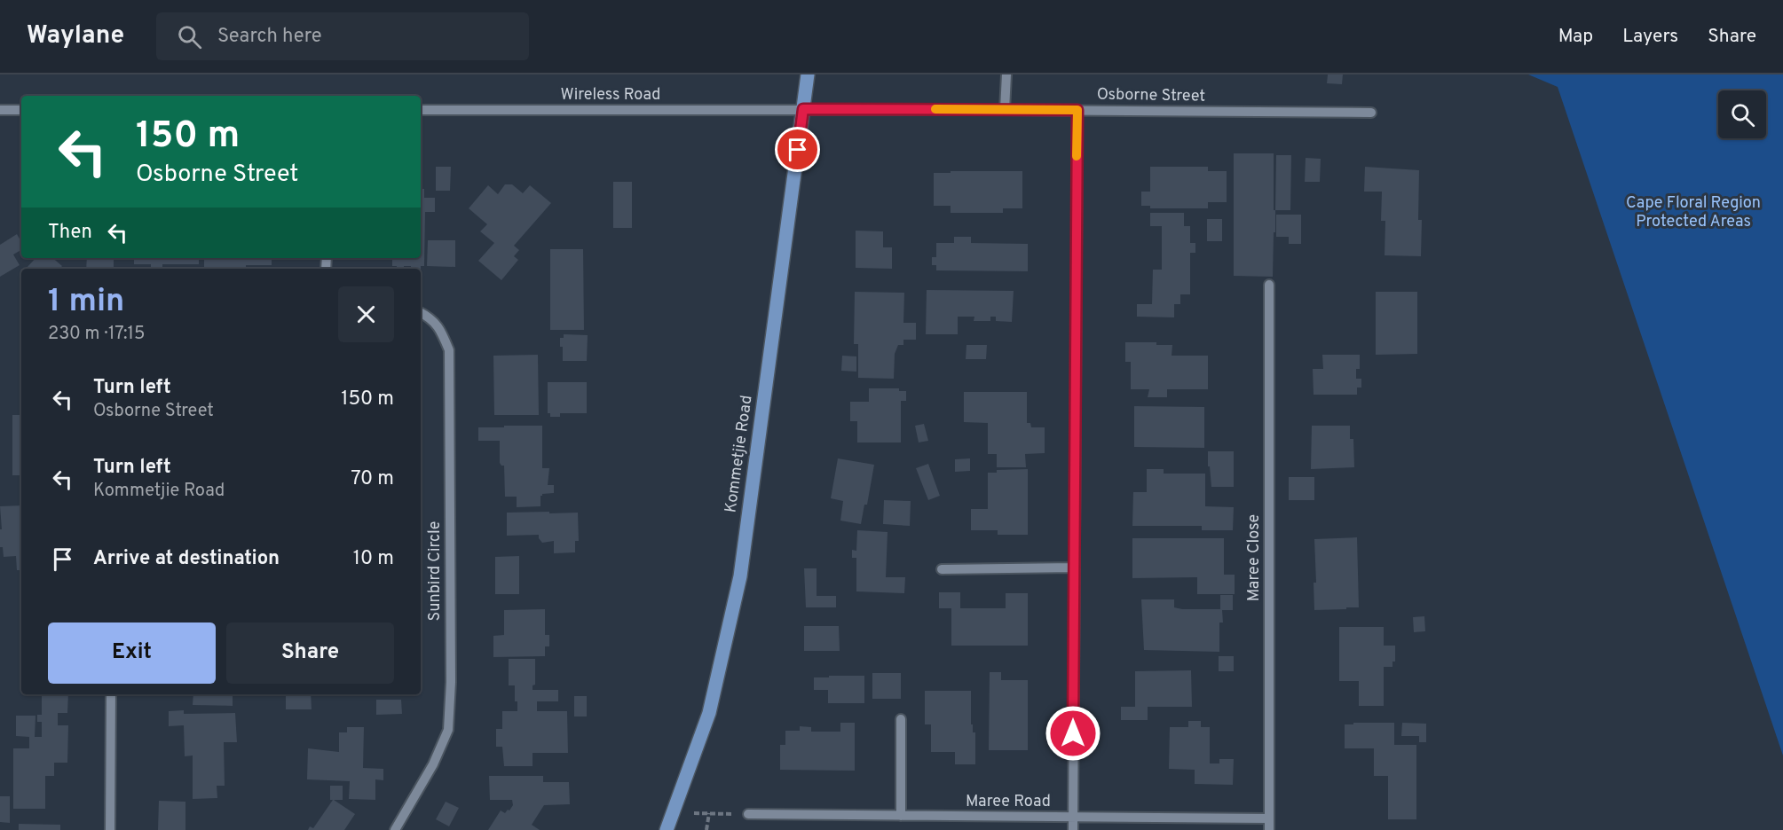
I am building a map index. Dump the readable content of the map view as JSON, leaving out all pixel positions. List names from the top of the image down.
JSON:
{
  "streets": {
    "main road": ["Kommetjie Road"],
    "street": [
      "Wireless Road",
      "Osborne Street",
      "Maree Close",
      "Sunbird Circle",
      "Maree Road"
    ]
  },
  "crossings": [
    ["Wireless Road", "Osborne Street"],
    ["Wireless Road", "Kommetjie Road"],
    ["Osborne Street", "Kommetjie Road"],
    ["Maree Close", "Maree Road"]
  ],
  "parks": ["Cape Floral Region Protected Areas"],
  "page": {
    "header": "Waylane",
    "search": "Search here",
    "nav": ["Map", "Layers", "Share"],
    "turn": ["150 m", "Osborne Street"],
    "then": "Then",
    "heading": ["1 min", "230 m · 17:15"],
    "list": [
      {
        "name": "Turn left",
        "note": "Osborne Street",
        "value": "150 m"
      },
      {
        "name": "Turn left",
        "note": "Kommetjie Road",
        "value": "70 m"
      },
      {
        "name": "Arrive at destination",
        "value": "10 m"
      }
    ],
    "buttons": ["Exit", "Share"]
  }
}
